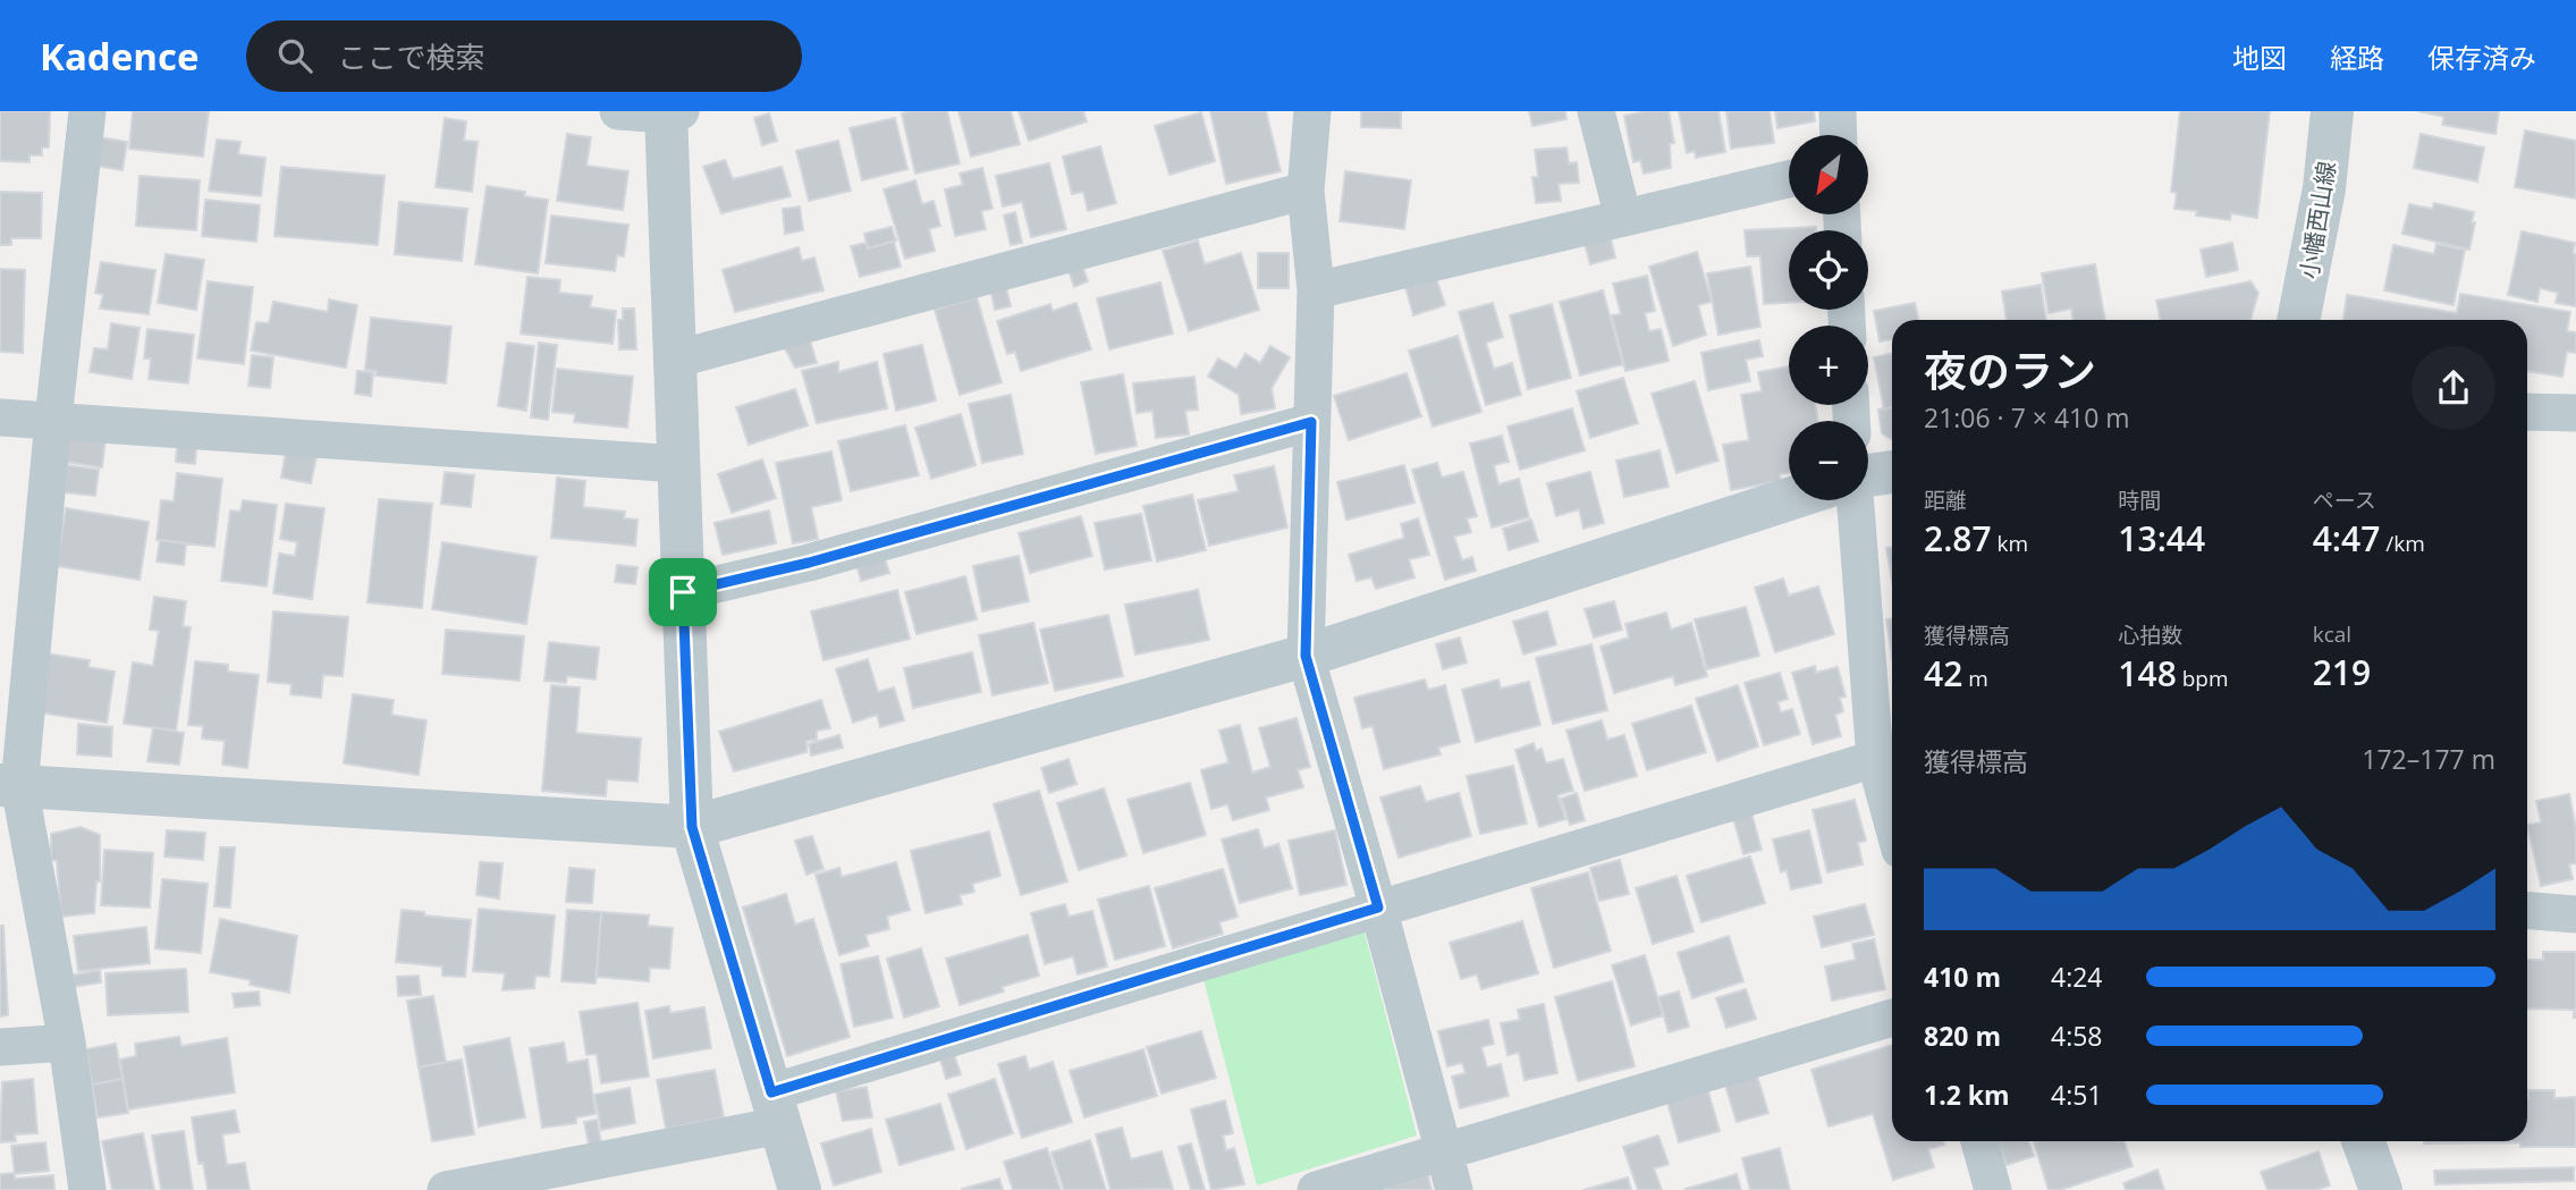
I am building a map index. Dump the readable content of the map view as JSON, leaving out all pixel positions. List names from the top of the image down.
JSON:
{
  "streets": {
    "street": ["小幡西山線"]
  },
  "north": "bottom left",
  "page": {
    "header": "Kadence",
    "search": "ここで検索",
    "nav": ["地図", "経路", "保存済み"],
    "map_buttons": ["+", "−"],
    "heading": ["夜のラン", "21:06 · 7 × 410 m"],
    "stats": [
      ["距離", "2.87 km"],
      ["時間", "13:44"],
      ["ペース", "4:47 /km"],
      ["獲得標高", "42 m"],
      ["心拍数", "148 bpm"],
      ["kcal", "219"]
    ],
    "chart": ["獲得標高", "172–177 m"],
    "list": [
      {
        "name": "410 m",
        "note": "4:24"
      },
      {
        "name": "820 m",
        "note": "4:58"
      },
      {
        "name": "1.2 km",
        "note": "4:51"
      }
    ]
  }
}
